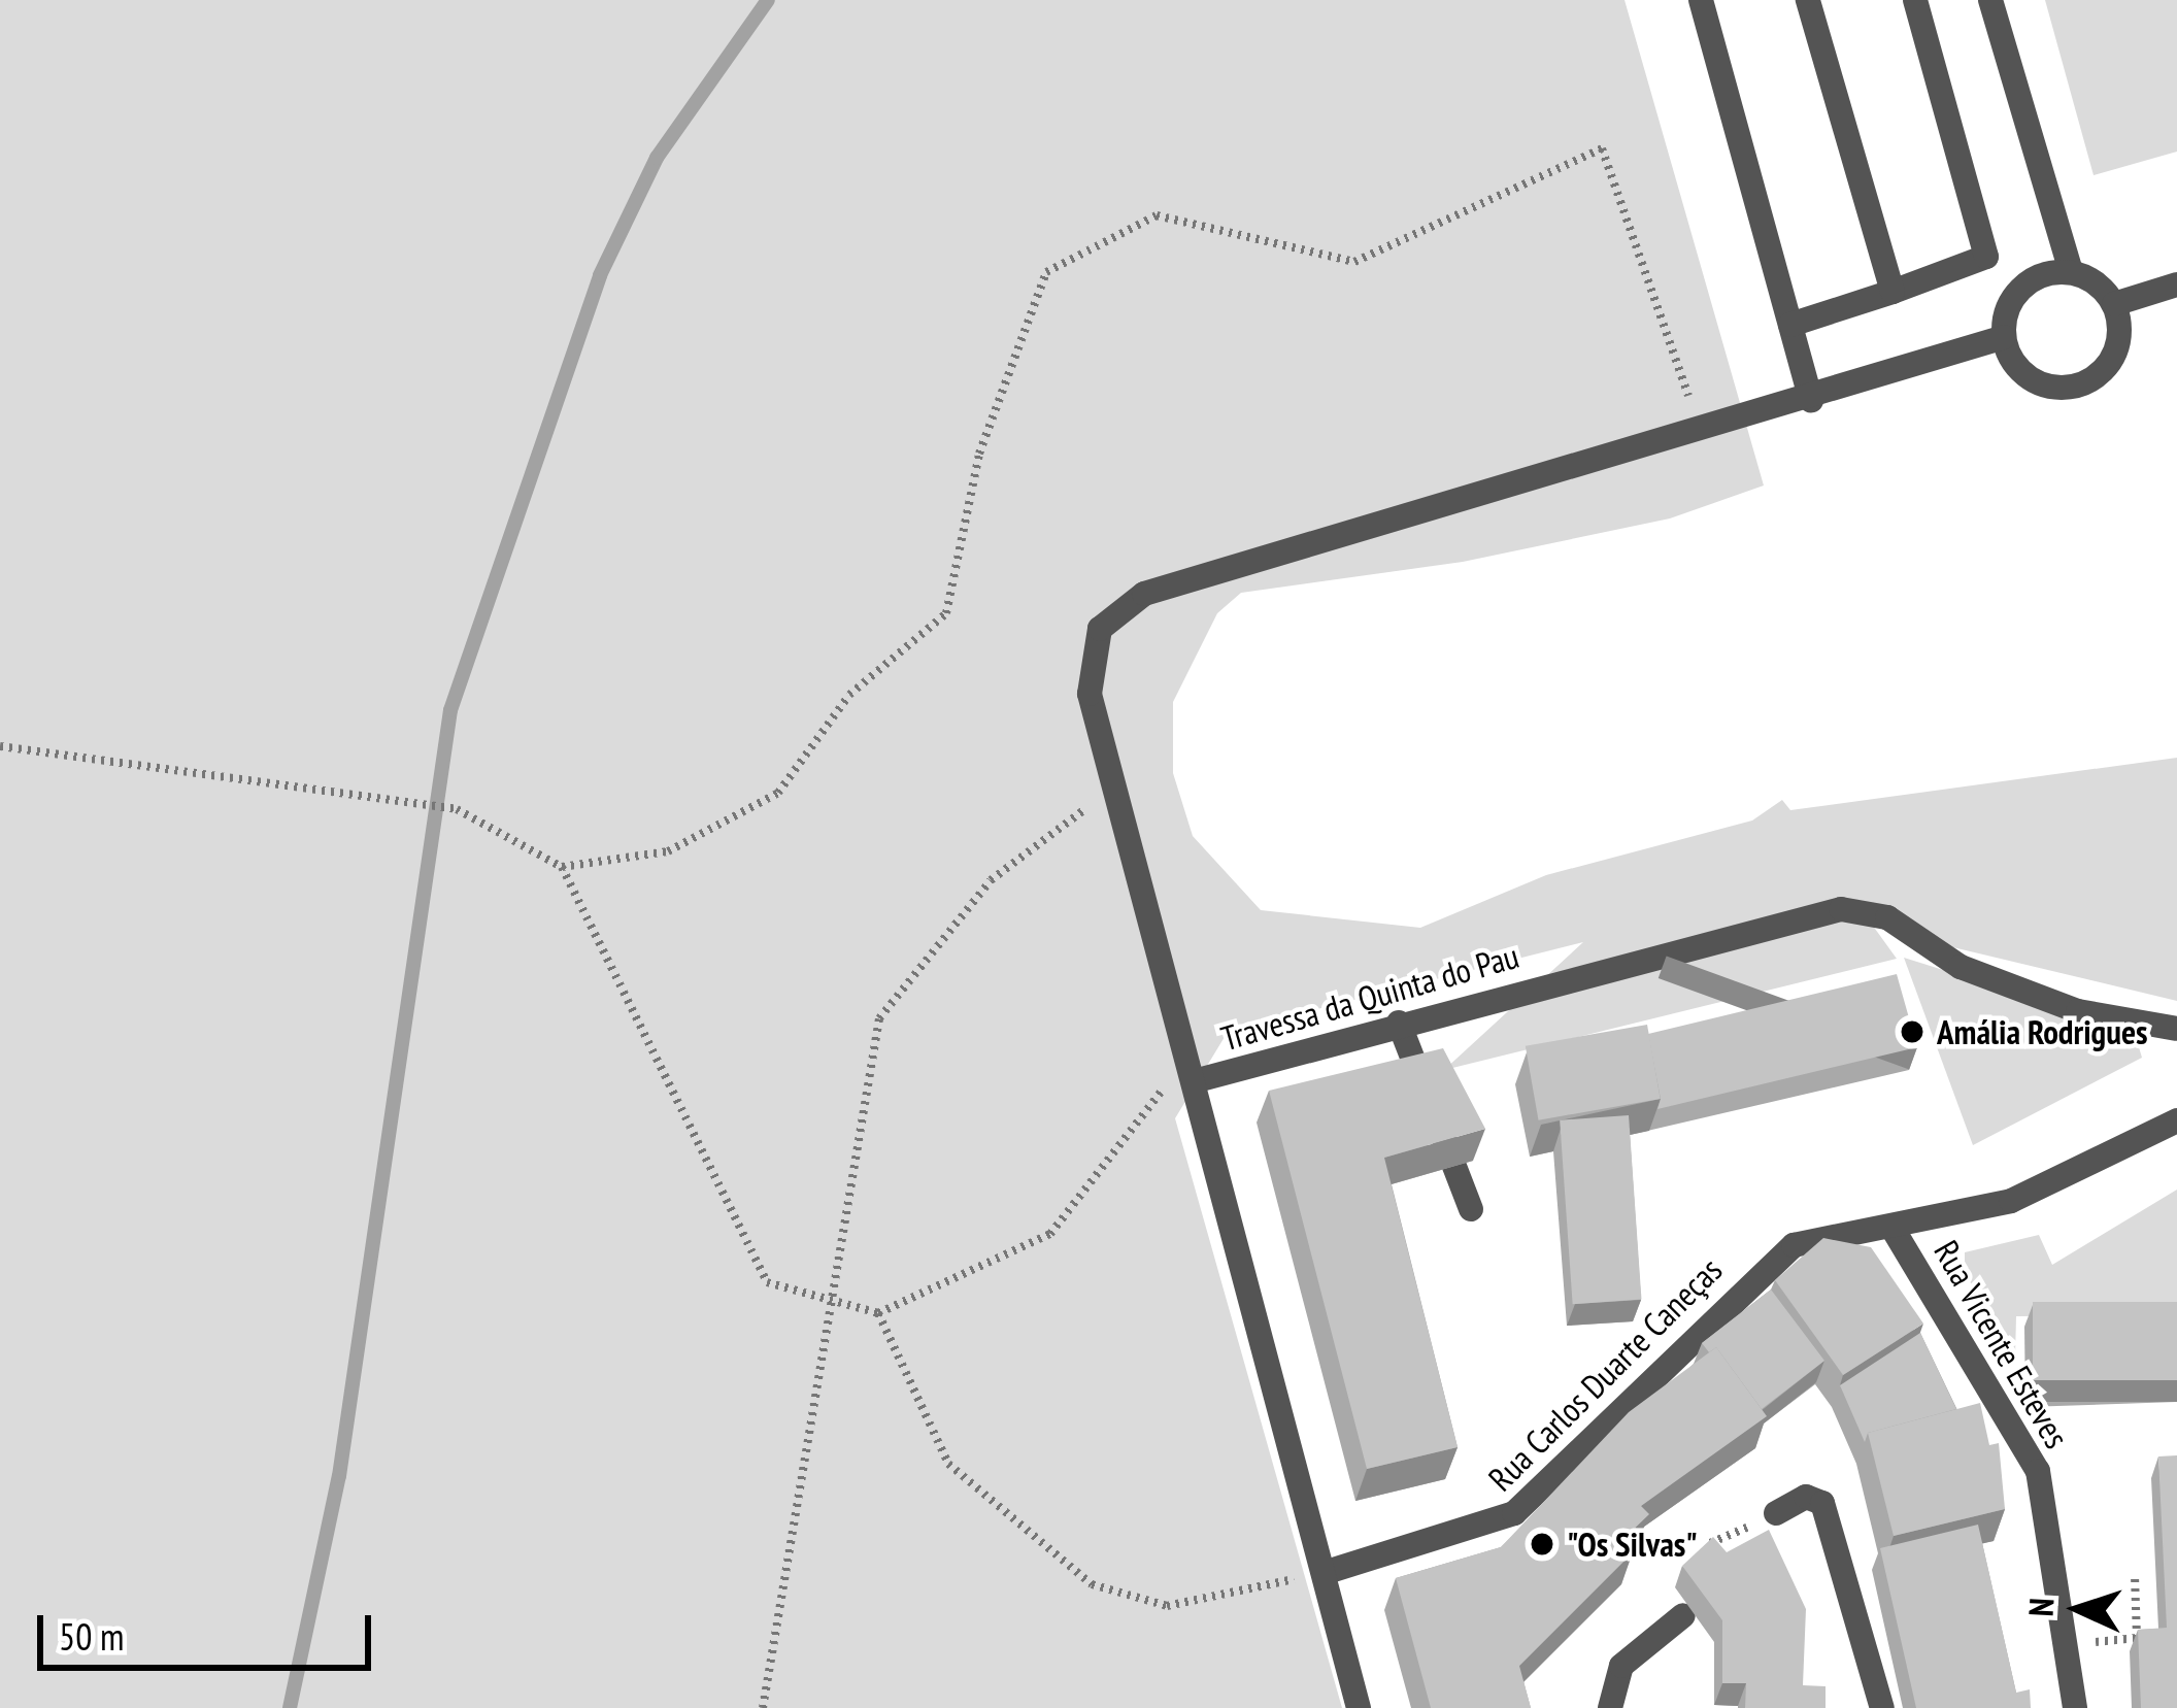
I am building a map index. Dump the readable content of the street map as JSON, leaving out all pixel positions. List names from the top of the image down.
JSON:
{
  "streets": {
    "street": ["Travessa da Quinta do Pau", "Rua Vicente Esteves", "Rua Carlos Duarte Caneças"]
  },
  "crossings": [
    ["Travessa da Quinta do Pau", "Rua Carlos Duarte Caneças"],
    ["Rua Vicente Esteves", "Rua Carlos Duarte Caneças"]
  ],
  "places": ["Amália Rodrigues", "\"Os Silvas\""],
  "scale_bar": "50 m",
  "north": "left"
}
